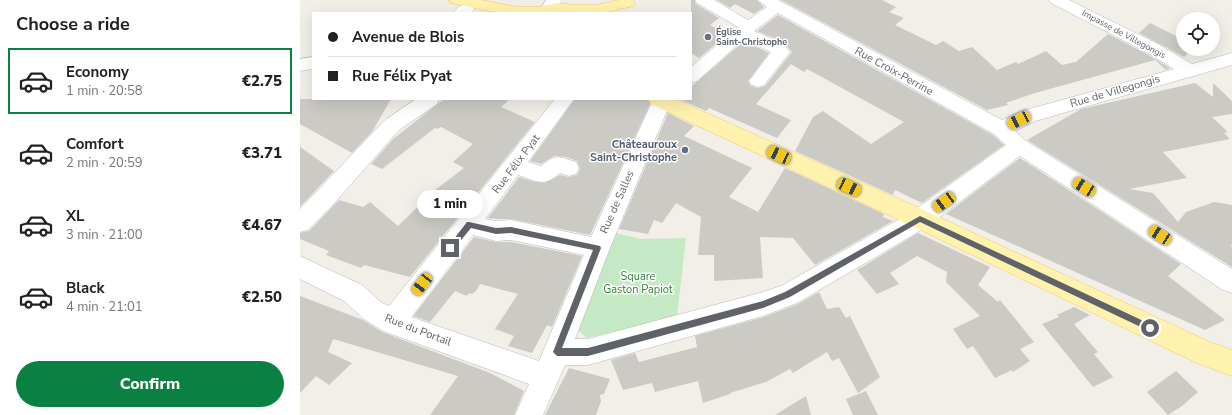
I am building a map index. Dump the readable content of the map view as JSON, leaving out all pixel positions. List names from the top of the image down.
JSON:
{
  "streets": {
    "street": [
      "Impasse de Villegongis",
      "Rue Croix-Perrine",
      "Rue de Villegongis",
      "Rue Félix Pyat",
      "Rue de Salles",
      "Rue du Portail"
    ]
  },
  "crossings": [
    ["Impasse de Villegongis", "Rue de Villegongis"],
    ["Rue Croix-Perrine", "Rue de Villegongis"],
    ["Rue Félix Pyat", "Rue du Portail"],
    ["Rue de Salles", "Rue du Portail"]
  ],
  "parks": ["Square Gaston Papiot"],
  "places": ["Église Saint-Christophe", "Châteauroux Saint-Christophe"],
  "page": {
    "heading": "Choose a ride",
    "banner": ["Avenue de Blois", "Rue Félix Pyat"],
    "list": [
      {
        "name": "Economy",
        "note": "1 min · 20:58",
        "value": "€2.75"
      },
      {
        "name": "Comfort",
        "note": "2 min · 20:59",
        "value": "€3.71"
      },
      {
        "name": "XL",
        "note": "3 min · 21:00",
        "value": "€4.67"
      },
      {
        "name": "Black",
        "note": "4 min · 21:01",
        "value": "€2.50"
      }
    ],
    "bubble": "1 min",
    "buttons": "Confirm"
  }
}
